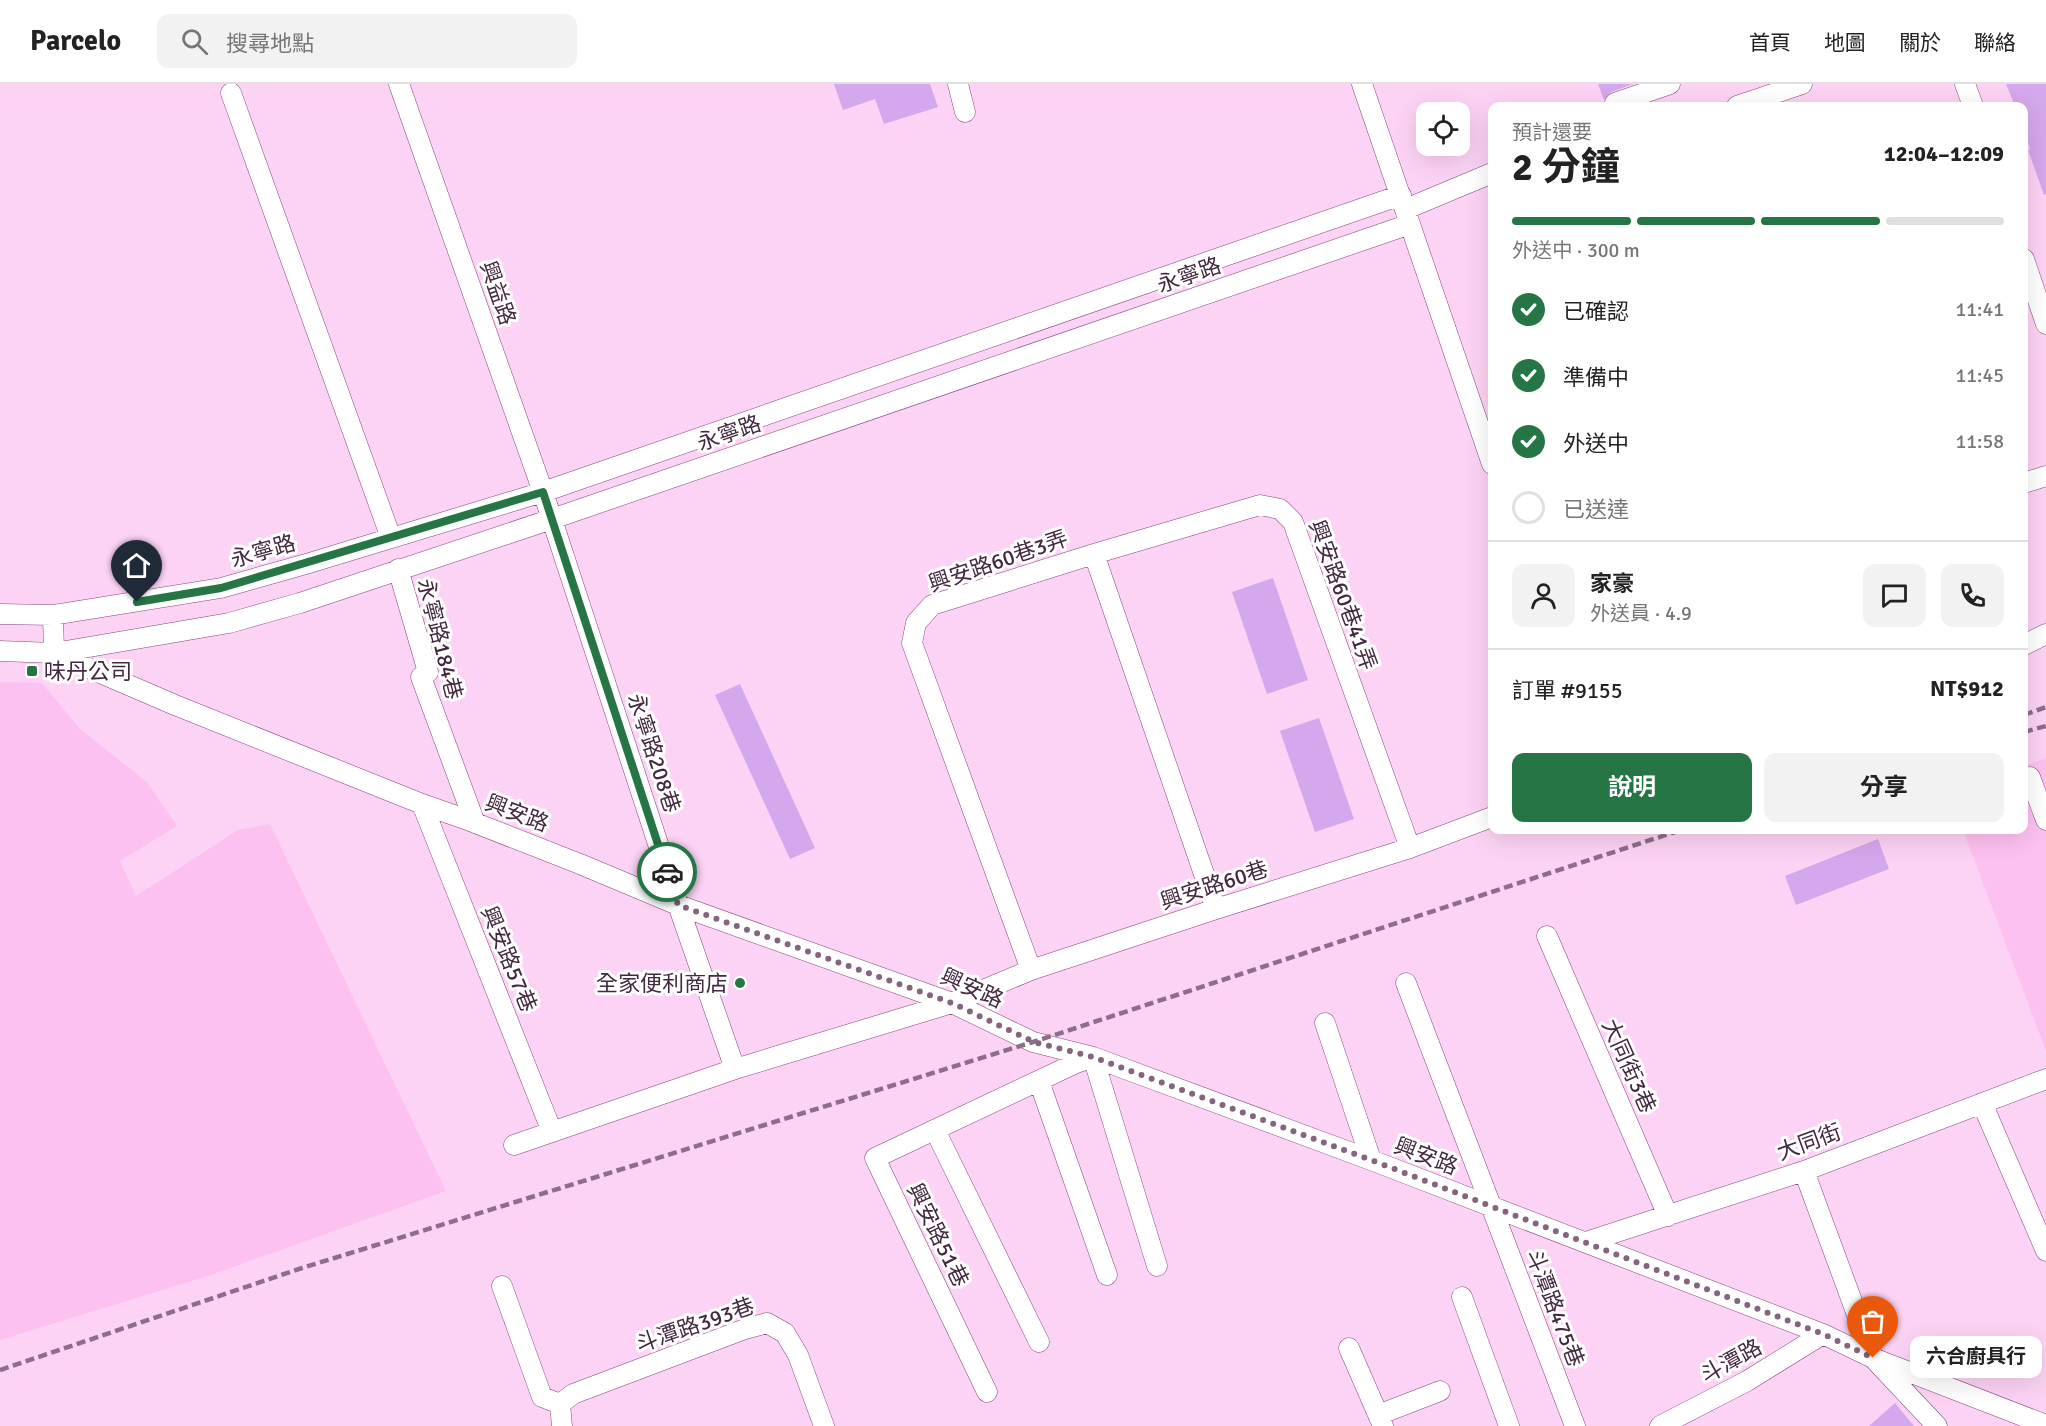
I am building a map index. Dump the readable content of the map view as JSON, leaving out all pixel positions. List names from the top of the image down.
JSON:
{
  "streets": {
    "street": [
      "永寧路",
      "興益路",
      "興安路60巷3弄",
      "興安路60巷41弄",
      "永寧路184巷",
      "永寧路208巷",
      "興安路",
      "興安路60巷",
      "興安路57巷",
      "大同街3巷",
      "大同街",
      "興安路51巷",
      "斗潭路475巷",
      "斗潭路393巷",
      "斗潭路"
    ]
  },
  "crossings": [
    ["永寧路", "興益路"],
    ["永寧路", "永寧路184巷"],
    ["永寧路", "永寧路208巷"],
    ["永寧路", "興安路"],
    ["興益路", "永寧路208巷"],
    ["興安路60巷3弄", "興安路60巷41弄"],
    ["興安路60巷3弄", "興安路60巷"],
    ["興安路60巷41弄", "興安路60巷"],
    ["永寧路184巷", "興安路"],
    ["永寧路208巷", "興安路"],
    ["永寧路208巷", "興安路60巷"],
    ["興安路", "興安路60巷"],
    ["興安路", "興安路57巷"],
    ["興安路", "大同街"],
    ["興安路", "興安路51巷"],
    ["興安路", "斗潭路475巷"],
    ["興安路", "斗潭路"],
    ["興安路60巷", "興安路57巷"],
    ["大同街3巷", "大同街"]
  ],
  "places": {
    "transit": ["味丹公司"],
    "other": ["全家便利商店", "六合廚具行"]
  },
  "page": {
    "header": "Parcelo",
    "search": "搜尋地點",
    "nav": [
      "首頁",
      "地圖",
      "關於",
      "聯絡"
    ],
    "heading": ["2 分鐘", "預計還要", "12:04–12:09"],
    "panel": [
      "家豪",
      "外送員 · 4.9",
      "訂單 #9155",
      "NT$912"
    ],
    "bar": "外送中 · 300 m",
    "list": [
      ["已確認", "11:41"],
      ["準備中", "11:45"],
      ["外送中", "11:58"],
      "已送達"
    ],
    "buttons": ["說明", "分享"],
    "bubble": "六合廚具行"
  }
}
